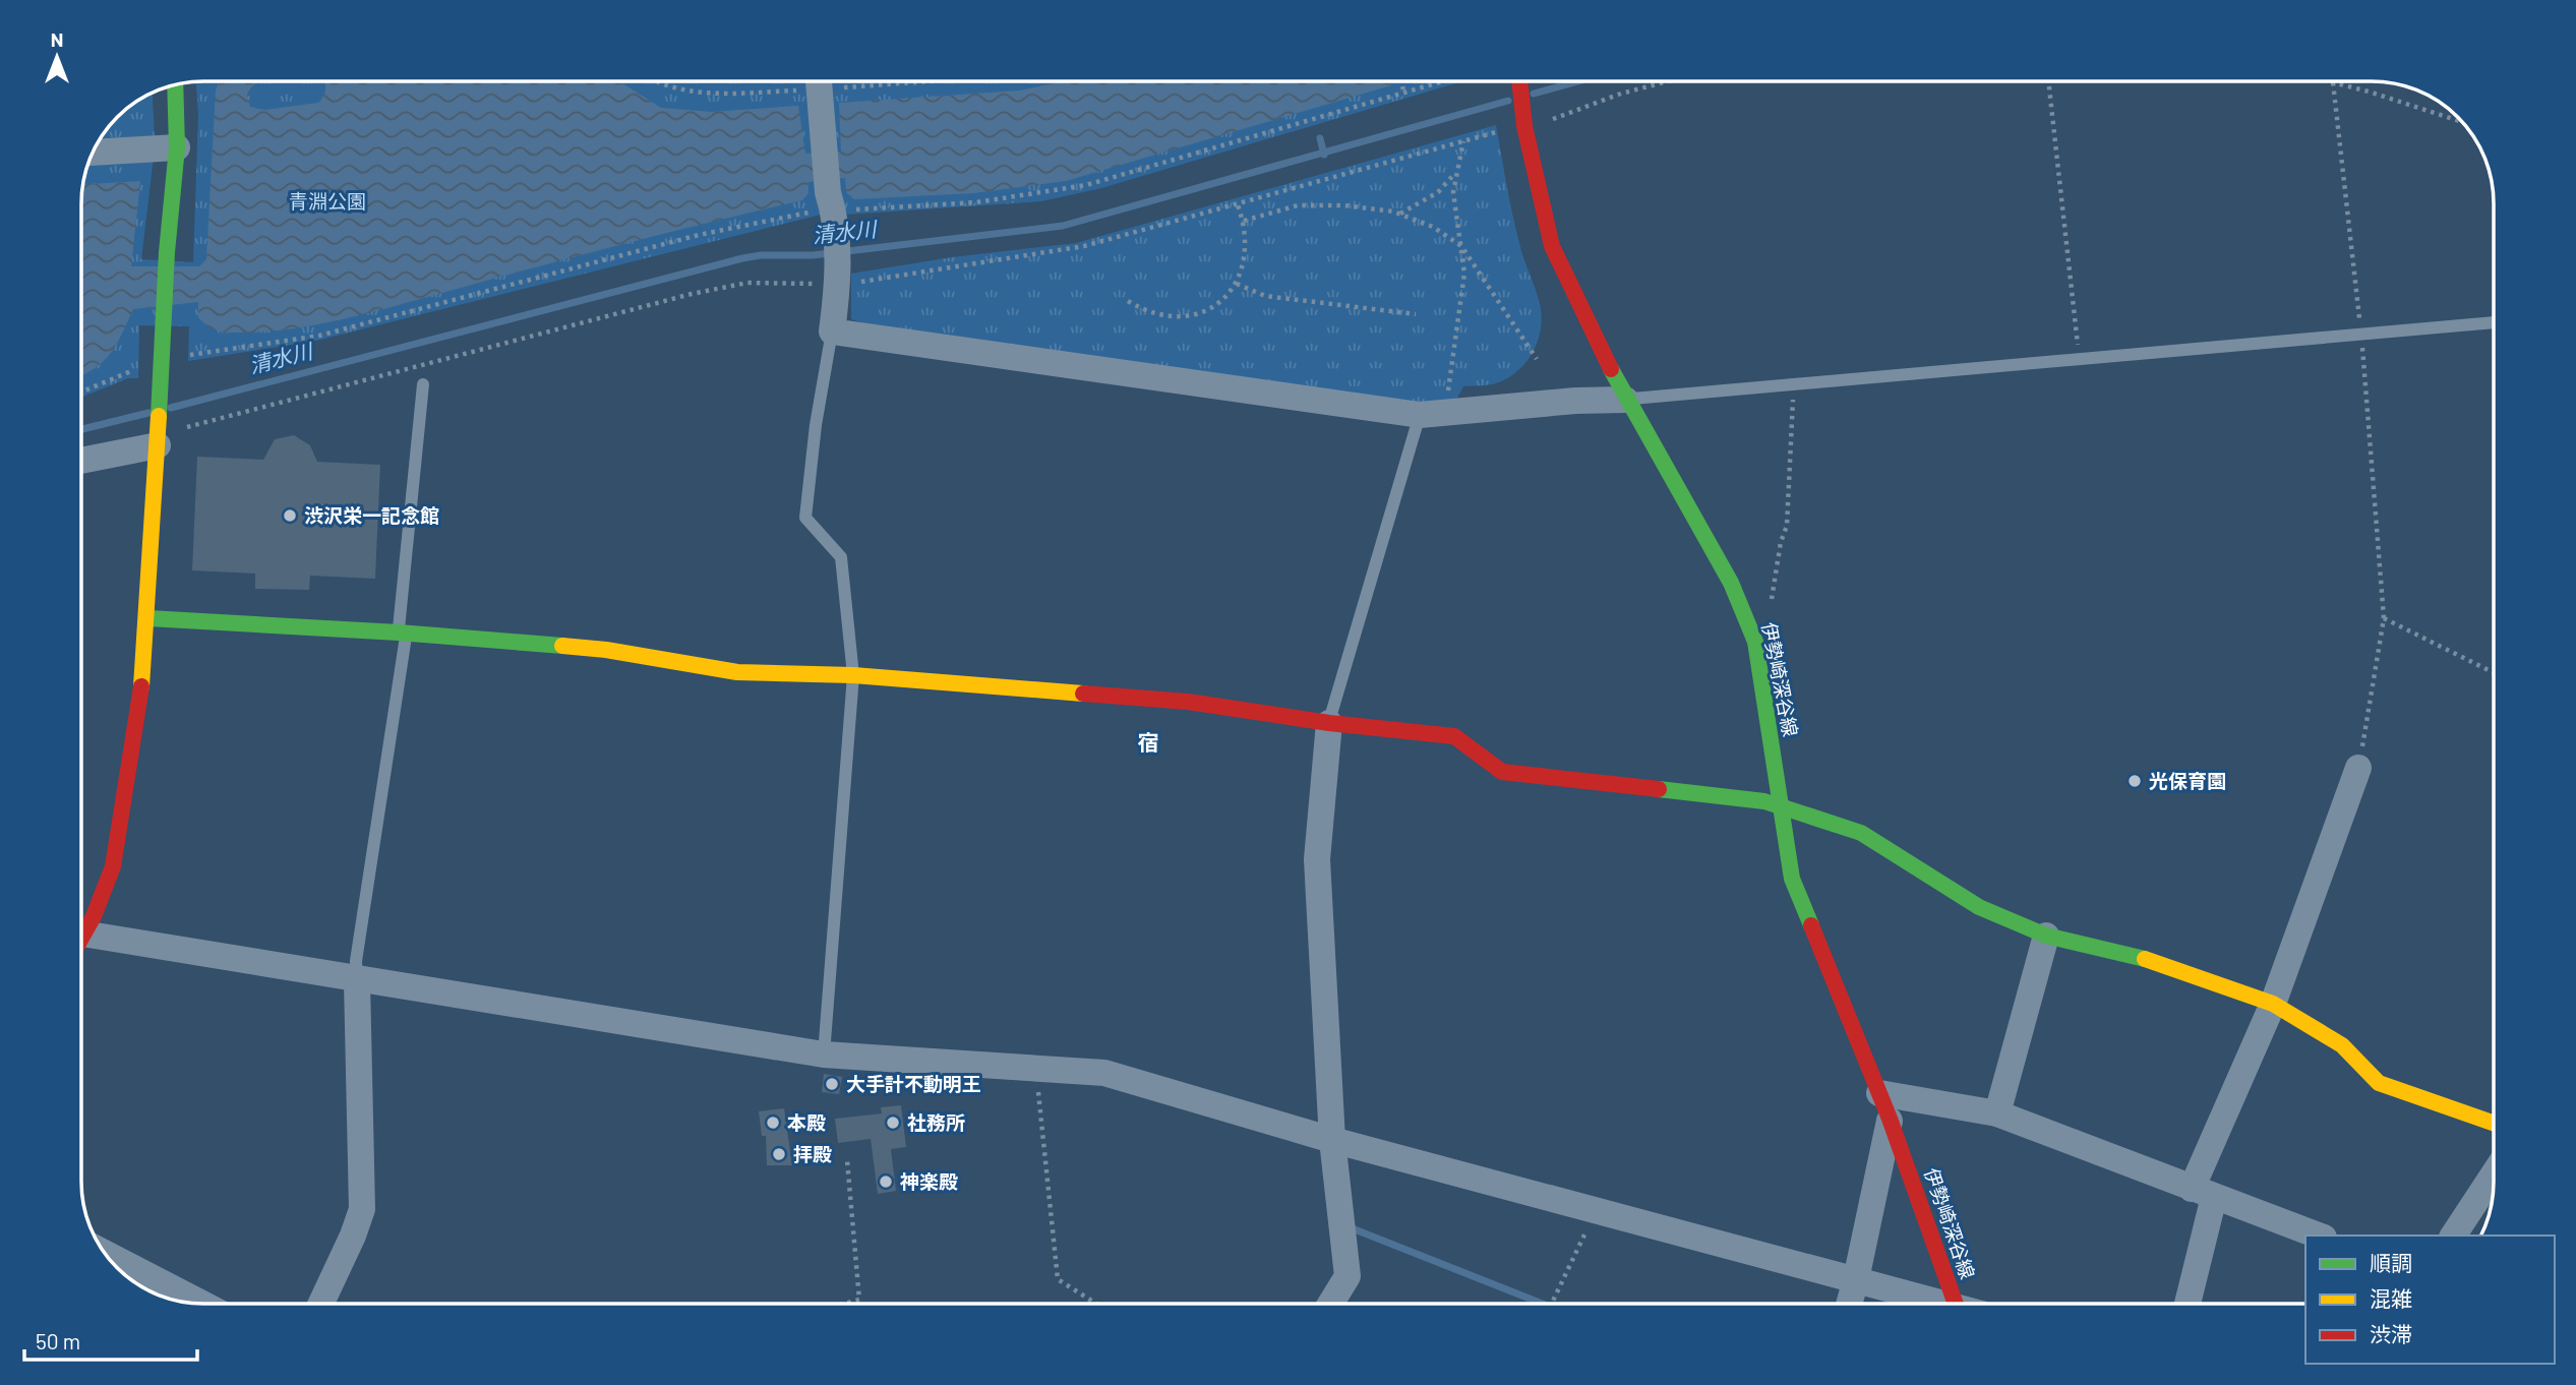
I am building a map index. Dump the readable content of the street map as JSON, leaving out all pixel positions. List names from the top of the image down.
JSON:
{
  "streets": {
    "street": ["伊勢崎深谷線"]
  },
  "districts": ["宿"],
  "water": ["清水川"],
  "parks": ["青淵公園"],
  "places": [
    "渋沢栄一記念館",
    "光保育園",
    "大手計不動明王",
    "本殿",
    "社務所",
    "拝殿",
    "神楽殿"
  ],
  "legend": ["順調", "混雑", "渋滞"],
  "scale_bar": "50 m",
  "north": "top"
}
